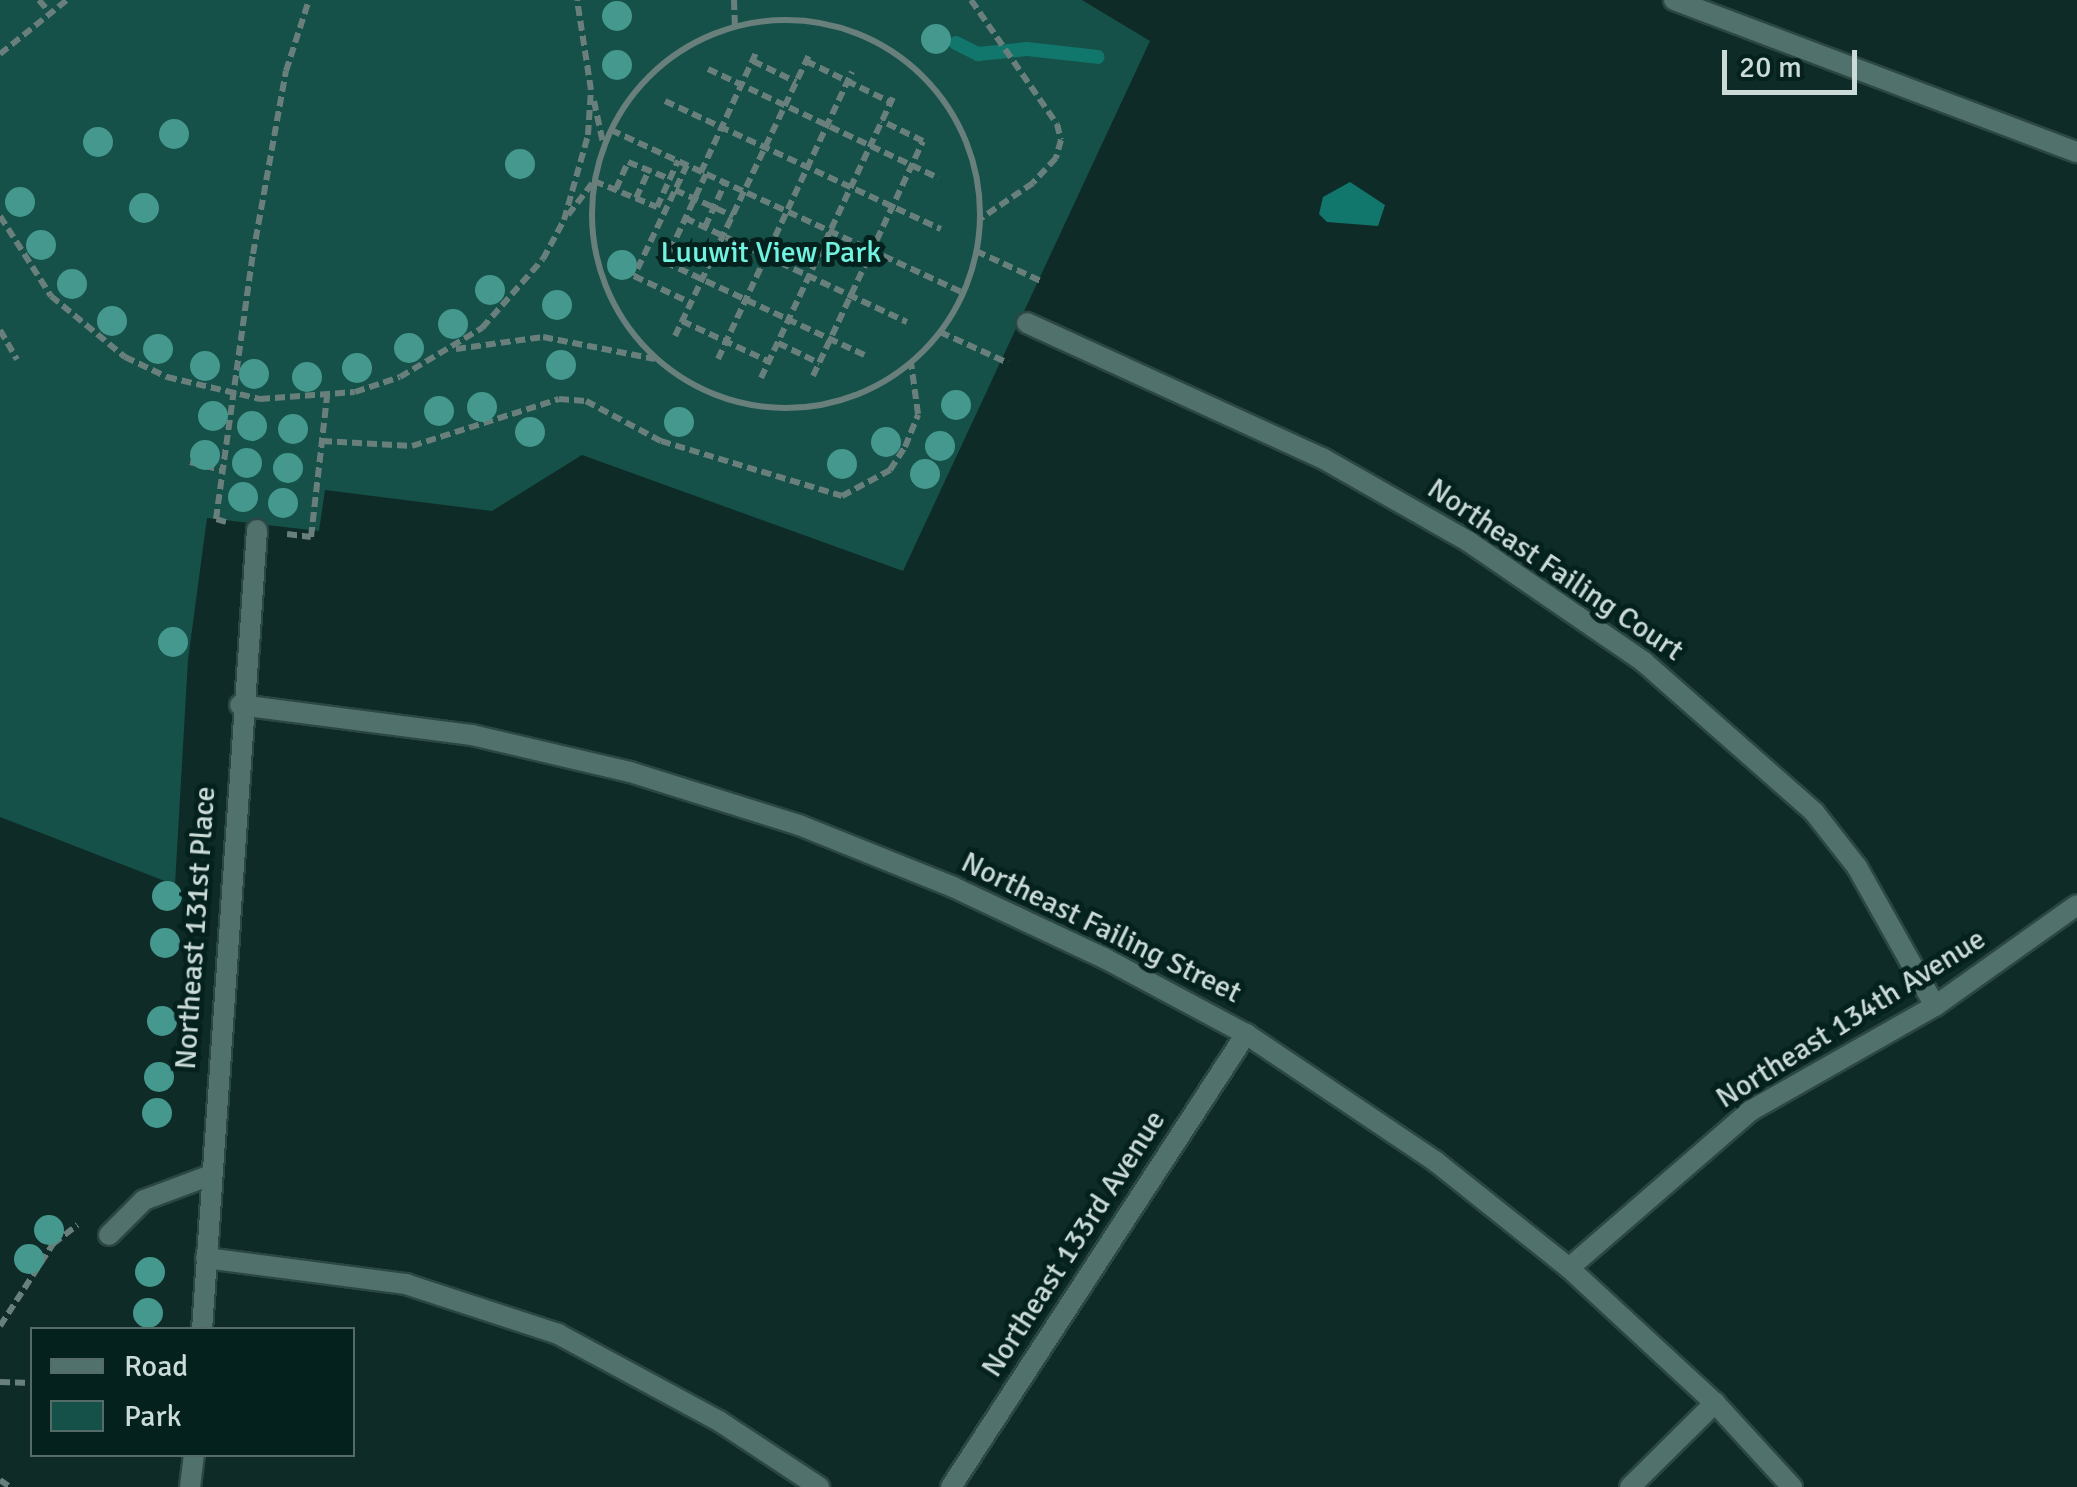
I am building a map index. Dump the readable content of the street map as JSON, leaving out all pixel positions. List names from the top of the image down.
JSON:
{
  "streets": {
    "street": [
      "Northeast Failing Court",
      "Northeast 131st Place",
      "Northeast Failing Street",
      "Northeast 134th Avenue",
      "Northeast 133rd Avenue"
    ]
  },
  "crossings": [
    ["Northeast Failing Court", "Northeast 134th Avenue"],
    ["Northeast 131st Place", "Northeast Failing Street"],
    ["Northeast Failing Street", "Northeast 134th Avenue"],
    ["Northeast Failing Street", "Northeast 133rd Avenue"]
  ],
  "parks": ["Luuwit View Park"],
  "legend": ["Road", "Park"],
  "scale_bar": "20 m"
}
